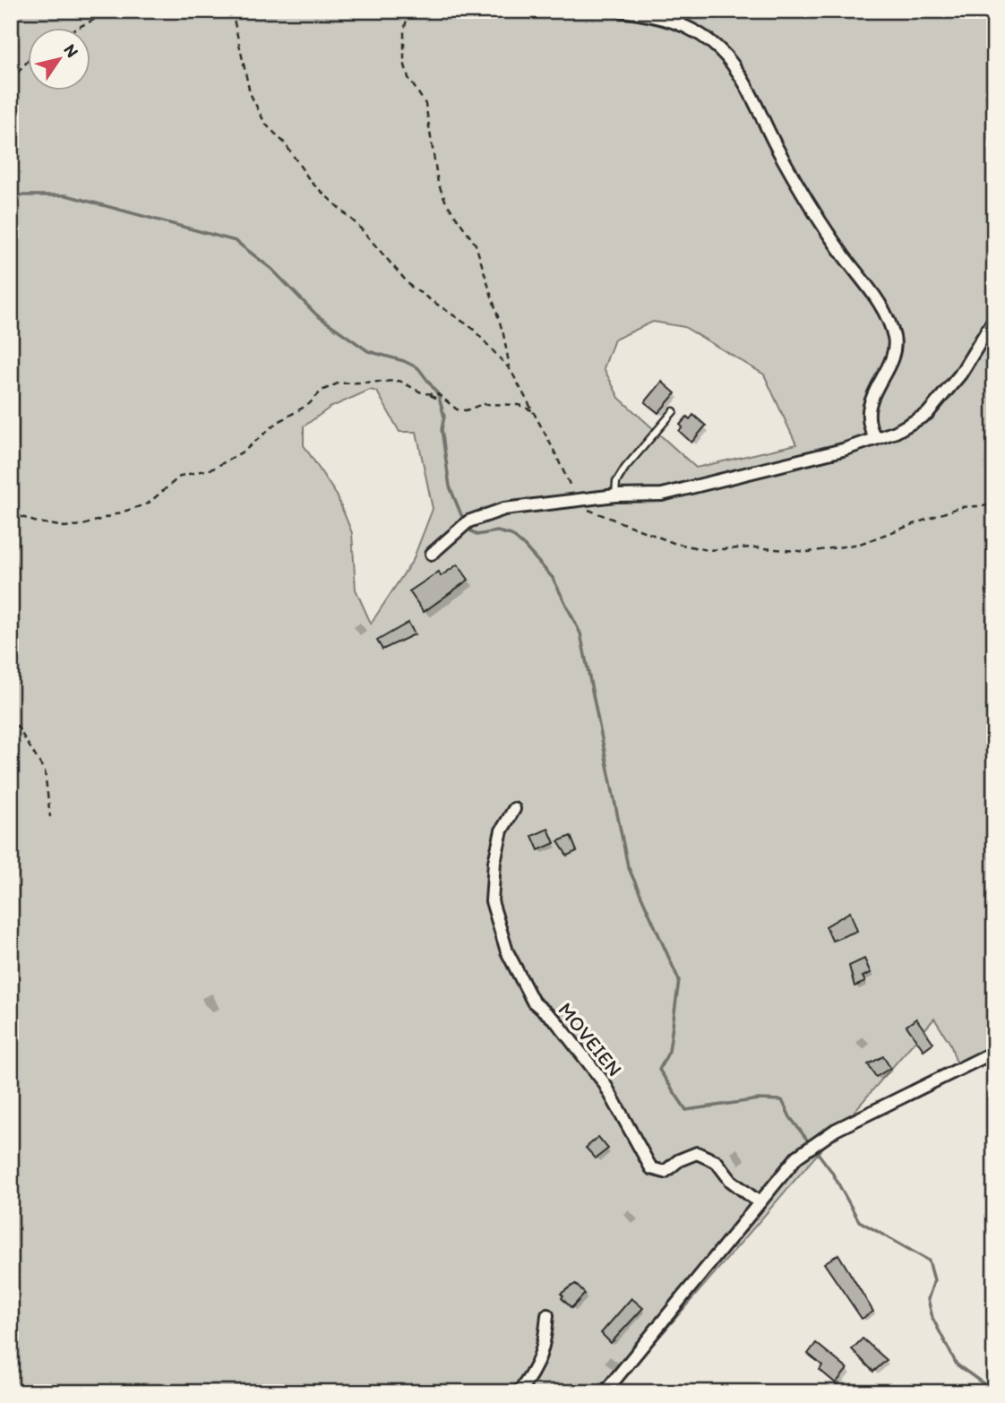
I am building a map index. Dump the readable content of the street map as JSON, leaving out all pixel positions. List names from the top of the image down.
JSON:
{
  "streets": {
    "street": ["MOVEIEN"]
  },
  "north": "top right"
}
